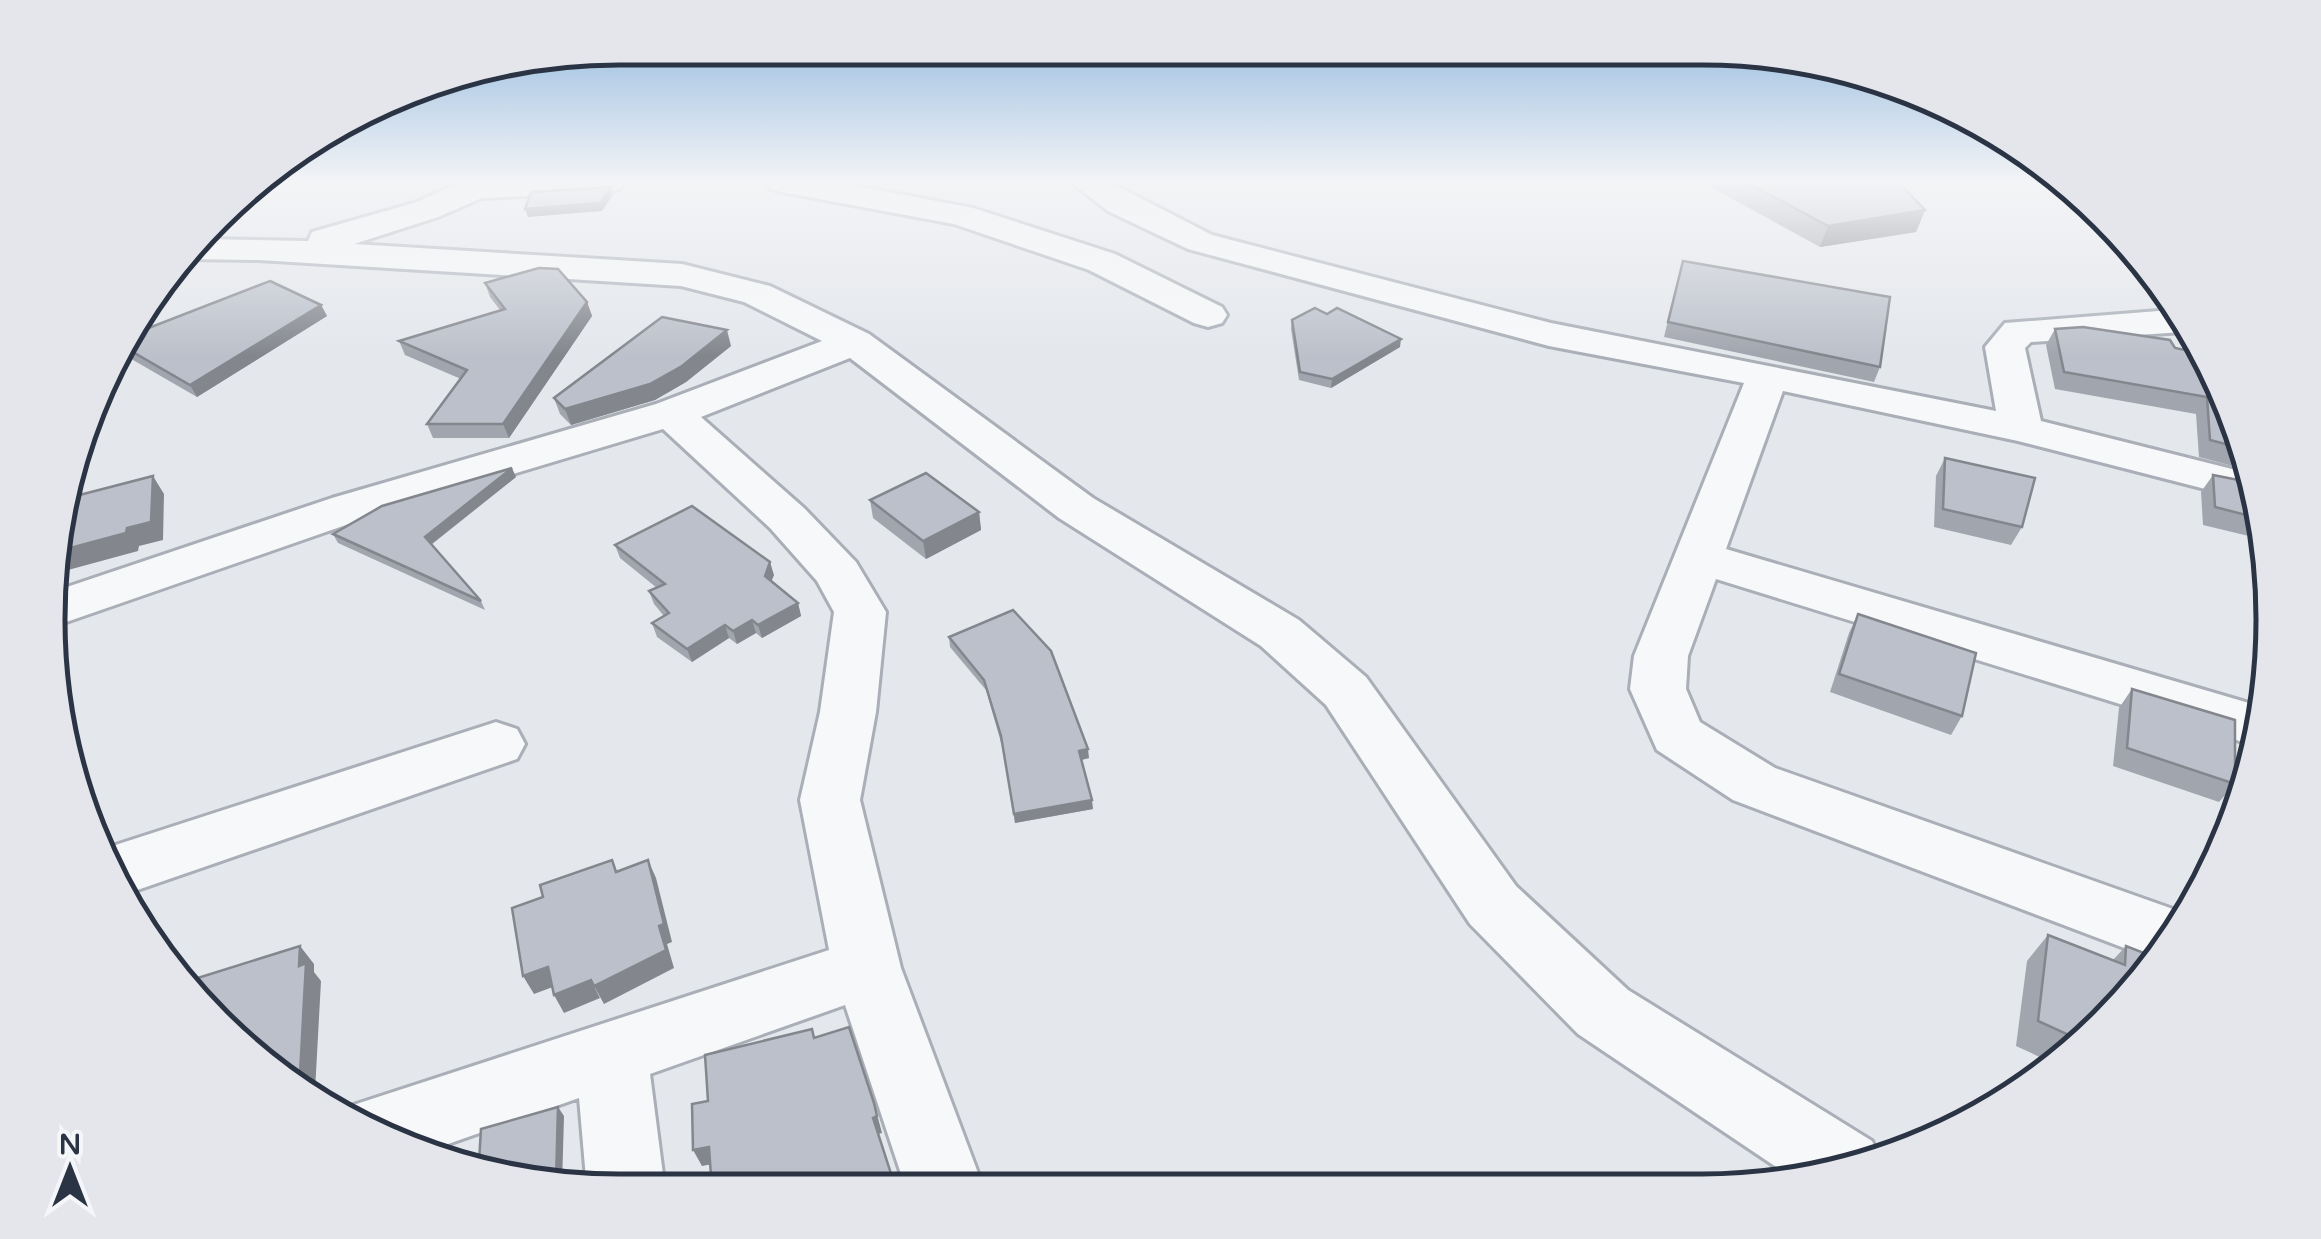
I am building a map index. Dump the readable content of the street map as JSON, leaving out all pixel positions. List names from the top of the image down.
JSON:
{
  "north": "top"
}
